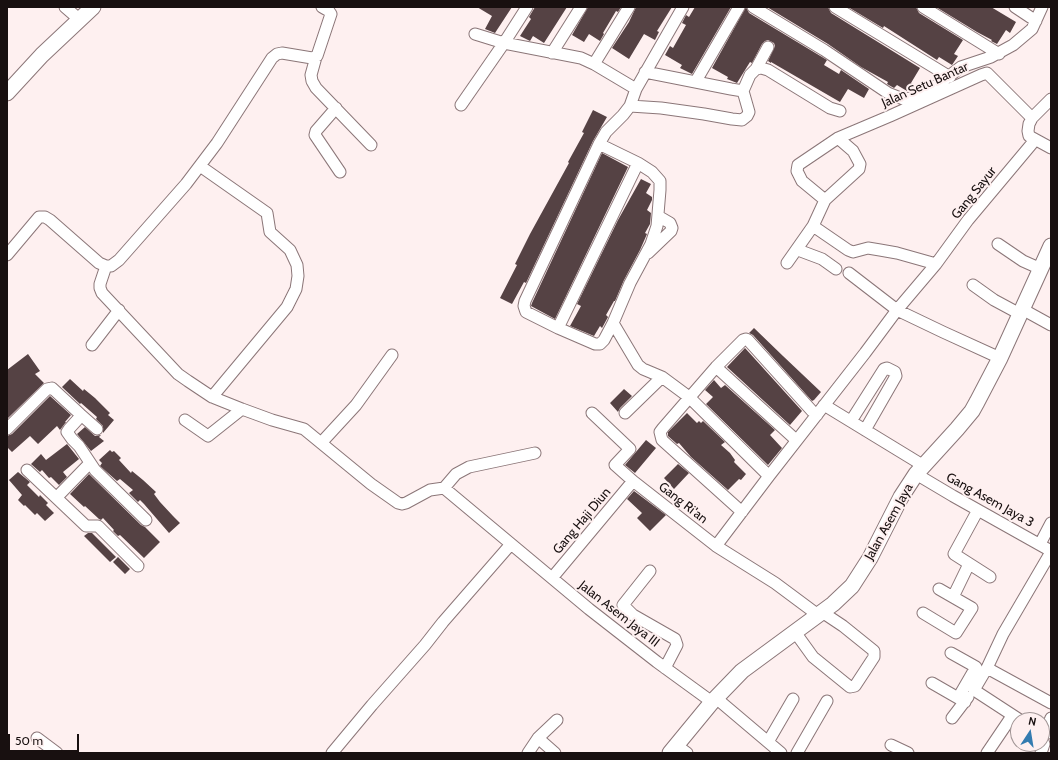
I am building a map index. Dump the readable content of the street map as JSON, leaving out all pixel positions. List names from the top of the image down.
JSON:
{
  "streets": {
    "main road": ["Jalan Asem Jaya"],
    "street": [
      "Jalan Setu Bantar",
      "Gang Sayur",
      "Gang Asem Jaya 3",
      "Gang Ri'an",
      "Gang Haji Diun",
      "Jalan Asem Jaya III"
    ]
  },
  "crossings": [
    ["Gang Sayur", "Gang Asem Jaya 3"],
    ["Gang Sayur", "Gang Ri'an"],
    ["Gang Asem Jaya 3", "Jalan Asem Jaya"],
    ["Gang Ri'an", "Gang Haji Diun"],
    ["Gang Ri'an", "Jalan Asem Jaya"],
    ["Gang Haji Diun", "Jalan Asem Jaya III"],
    ["Jalan Asem Jaya", "Jalan Asem Jaya III"]
  ],
  "scale_bar": "50 m",
  "north": "top"
}
